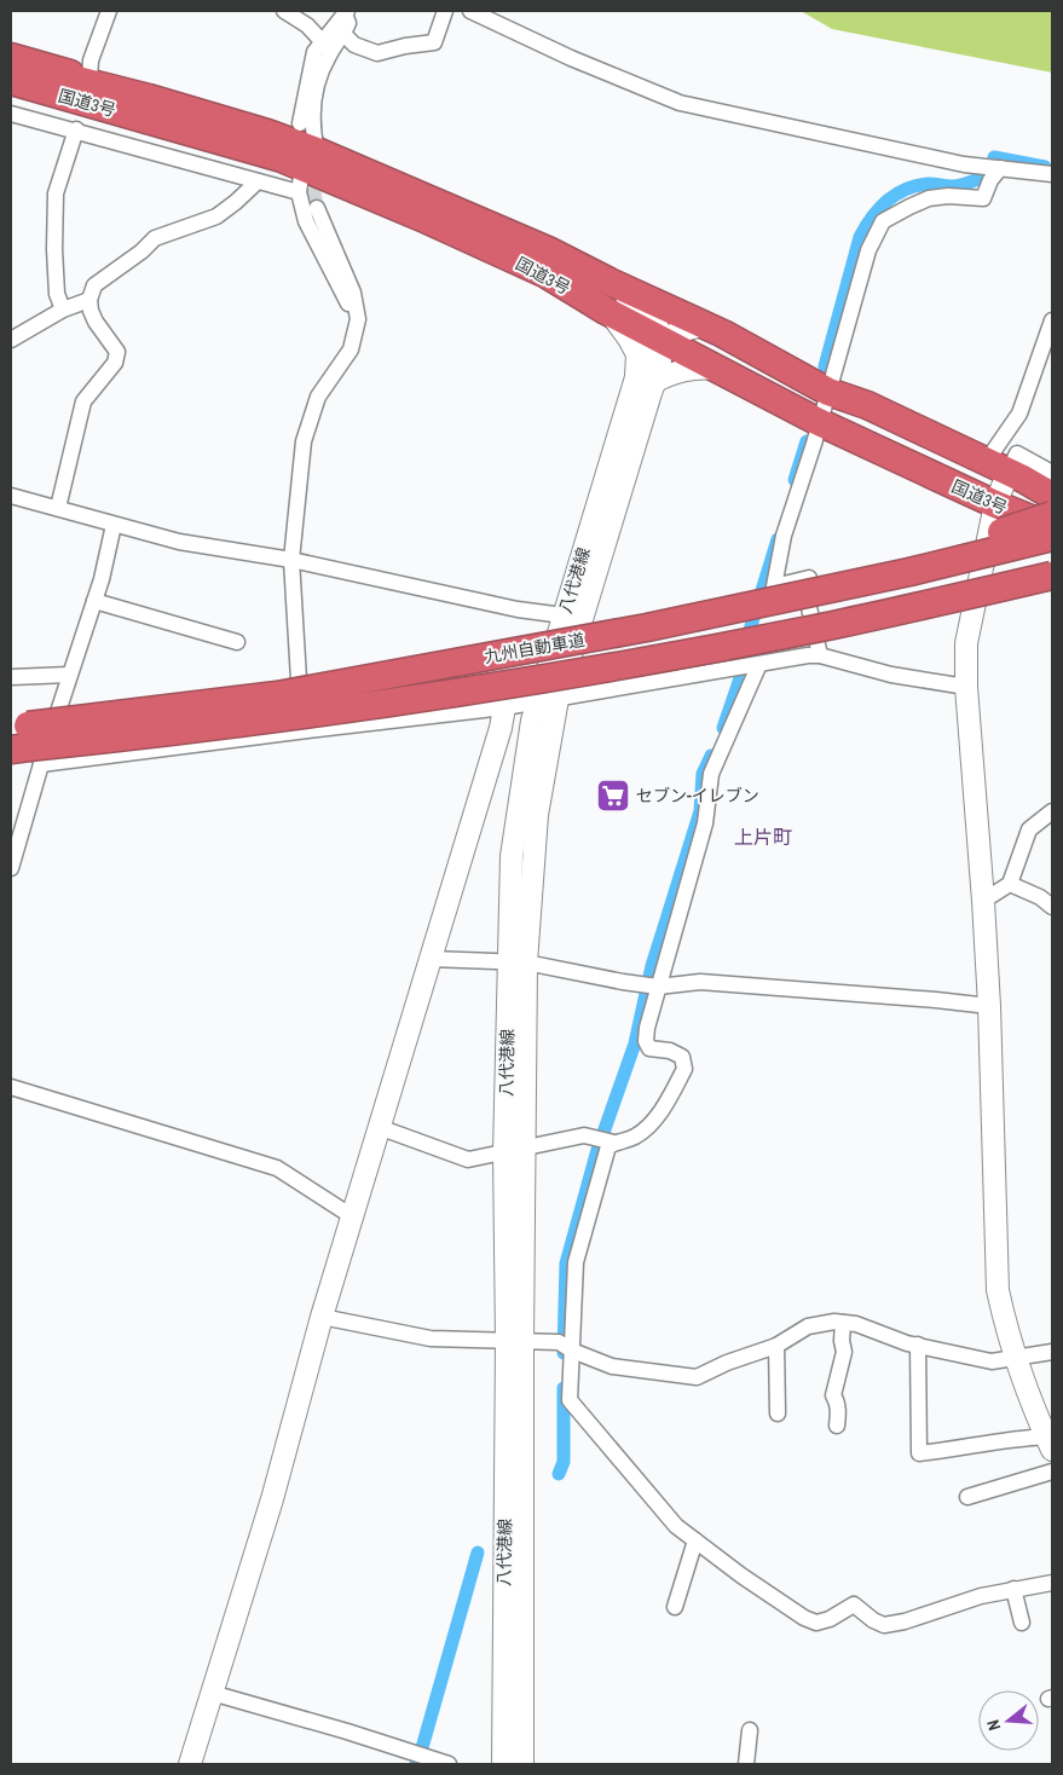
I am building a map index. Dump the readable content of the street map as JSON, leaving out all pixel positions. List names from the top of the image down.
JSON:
{
  "streets": {
    "highway": ["国道3号", "九州自動車道"],
    "main road": ["八代港線"]
  },
  "crossings": [
    ["国道3号", "八代港線"]
  ],
  "districts": ["上片町"],
  "places": {
    "supermarket": ["セブン-イレブン"]
  },
  "north": "left"
}
